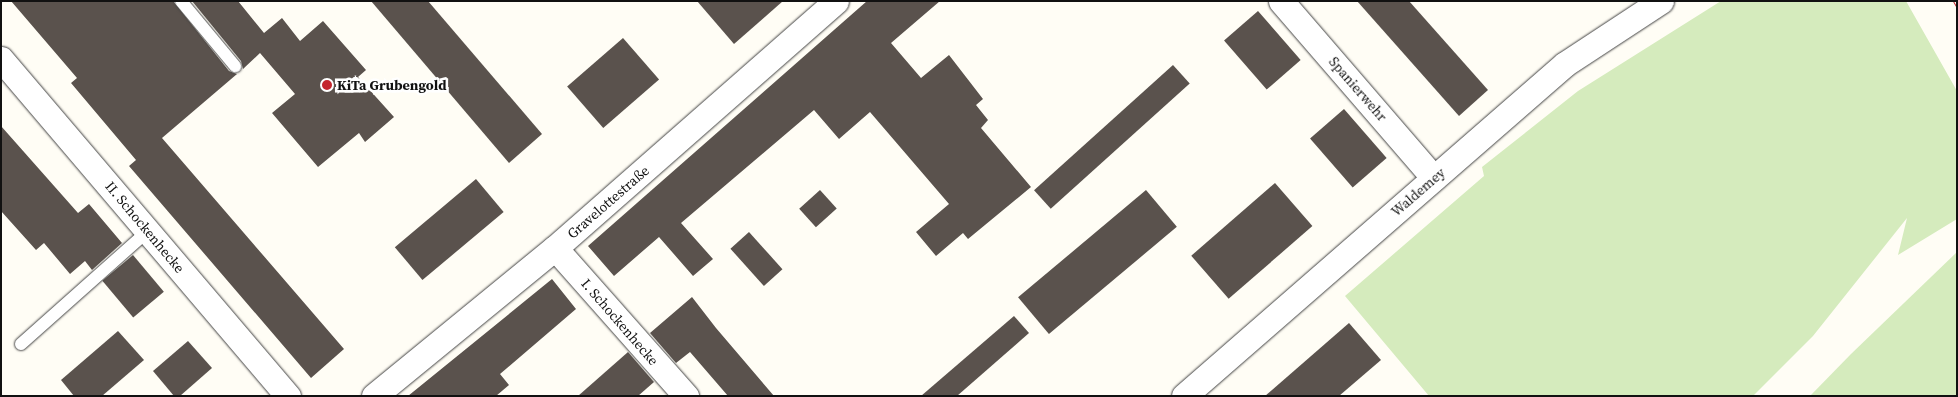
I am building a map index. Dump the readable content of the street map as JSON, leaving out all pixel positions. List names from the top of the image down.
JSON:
{
  "streets": {
    "street": [
      "Spanierwehr",
      "Waldemey",
      "Gravelottestraße",
      "II. Schockenhecke",
      "I. Schockenhecke"
    ]
  },
  "crossings": [
    ["Spanierwehr", "Waldemey"],
    ["Gravelottestraße", "I. Schockenhecke"]
  ],
  "places": ["KiTa Grubengold"]
}
